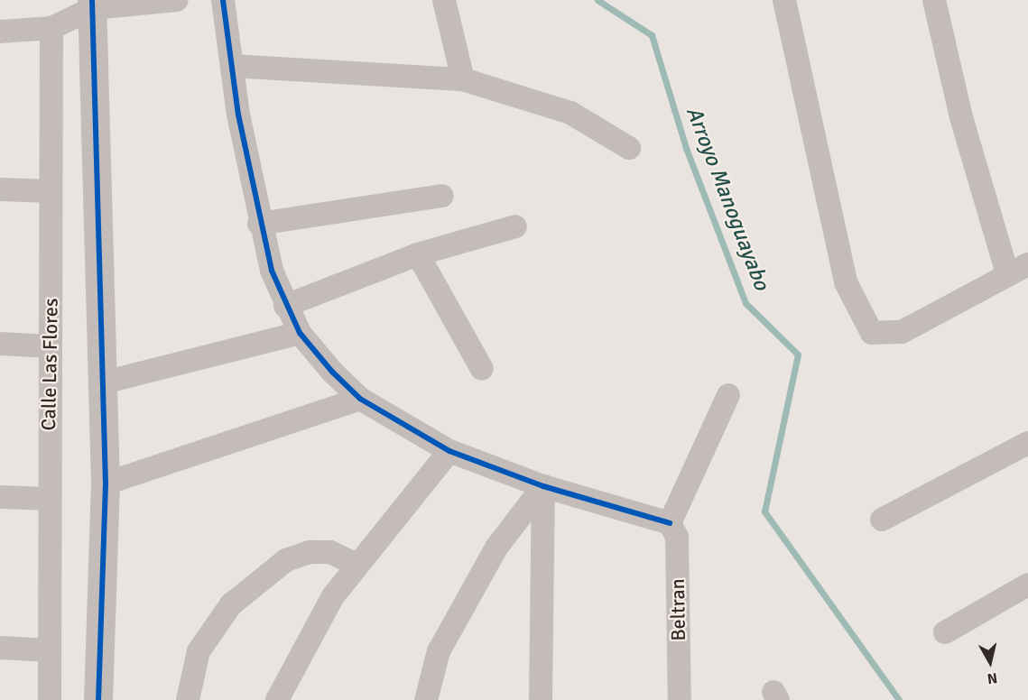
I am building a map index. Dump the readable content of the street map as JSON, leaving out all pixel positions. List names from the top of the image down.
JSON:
{
  "streets": {
    "street": ["Calle Las Flores", "Beltran"]
  },
  "water": ["Arroyo Manoguayabo"],
  "north": "bottom"
}
